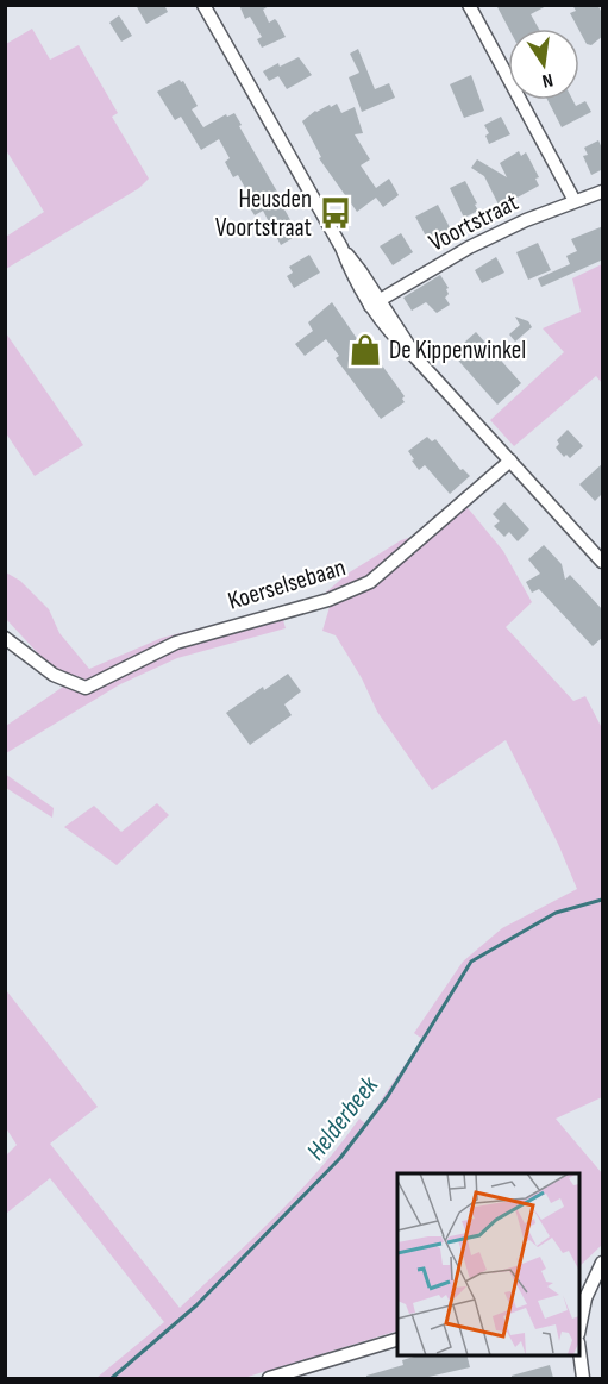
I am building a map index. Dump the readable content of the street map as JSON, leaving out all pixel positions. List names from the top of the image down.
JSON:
{
  "streets": {
    "street": ["Voortstraat", "Koerselsebaan"]
  },
  "water": ["Helderbeek"],
  "places": {
    "bus stop": ["Heusden Voortstraat"],
    "shop": ["De Kippenwinkel"]
  },
  "north": "bottom"
}
